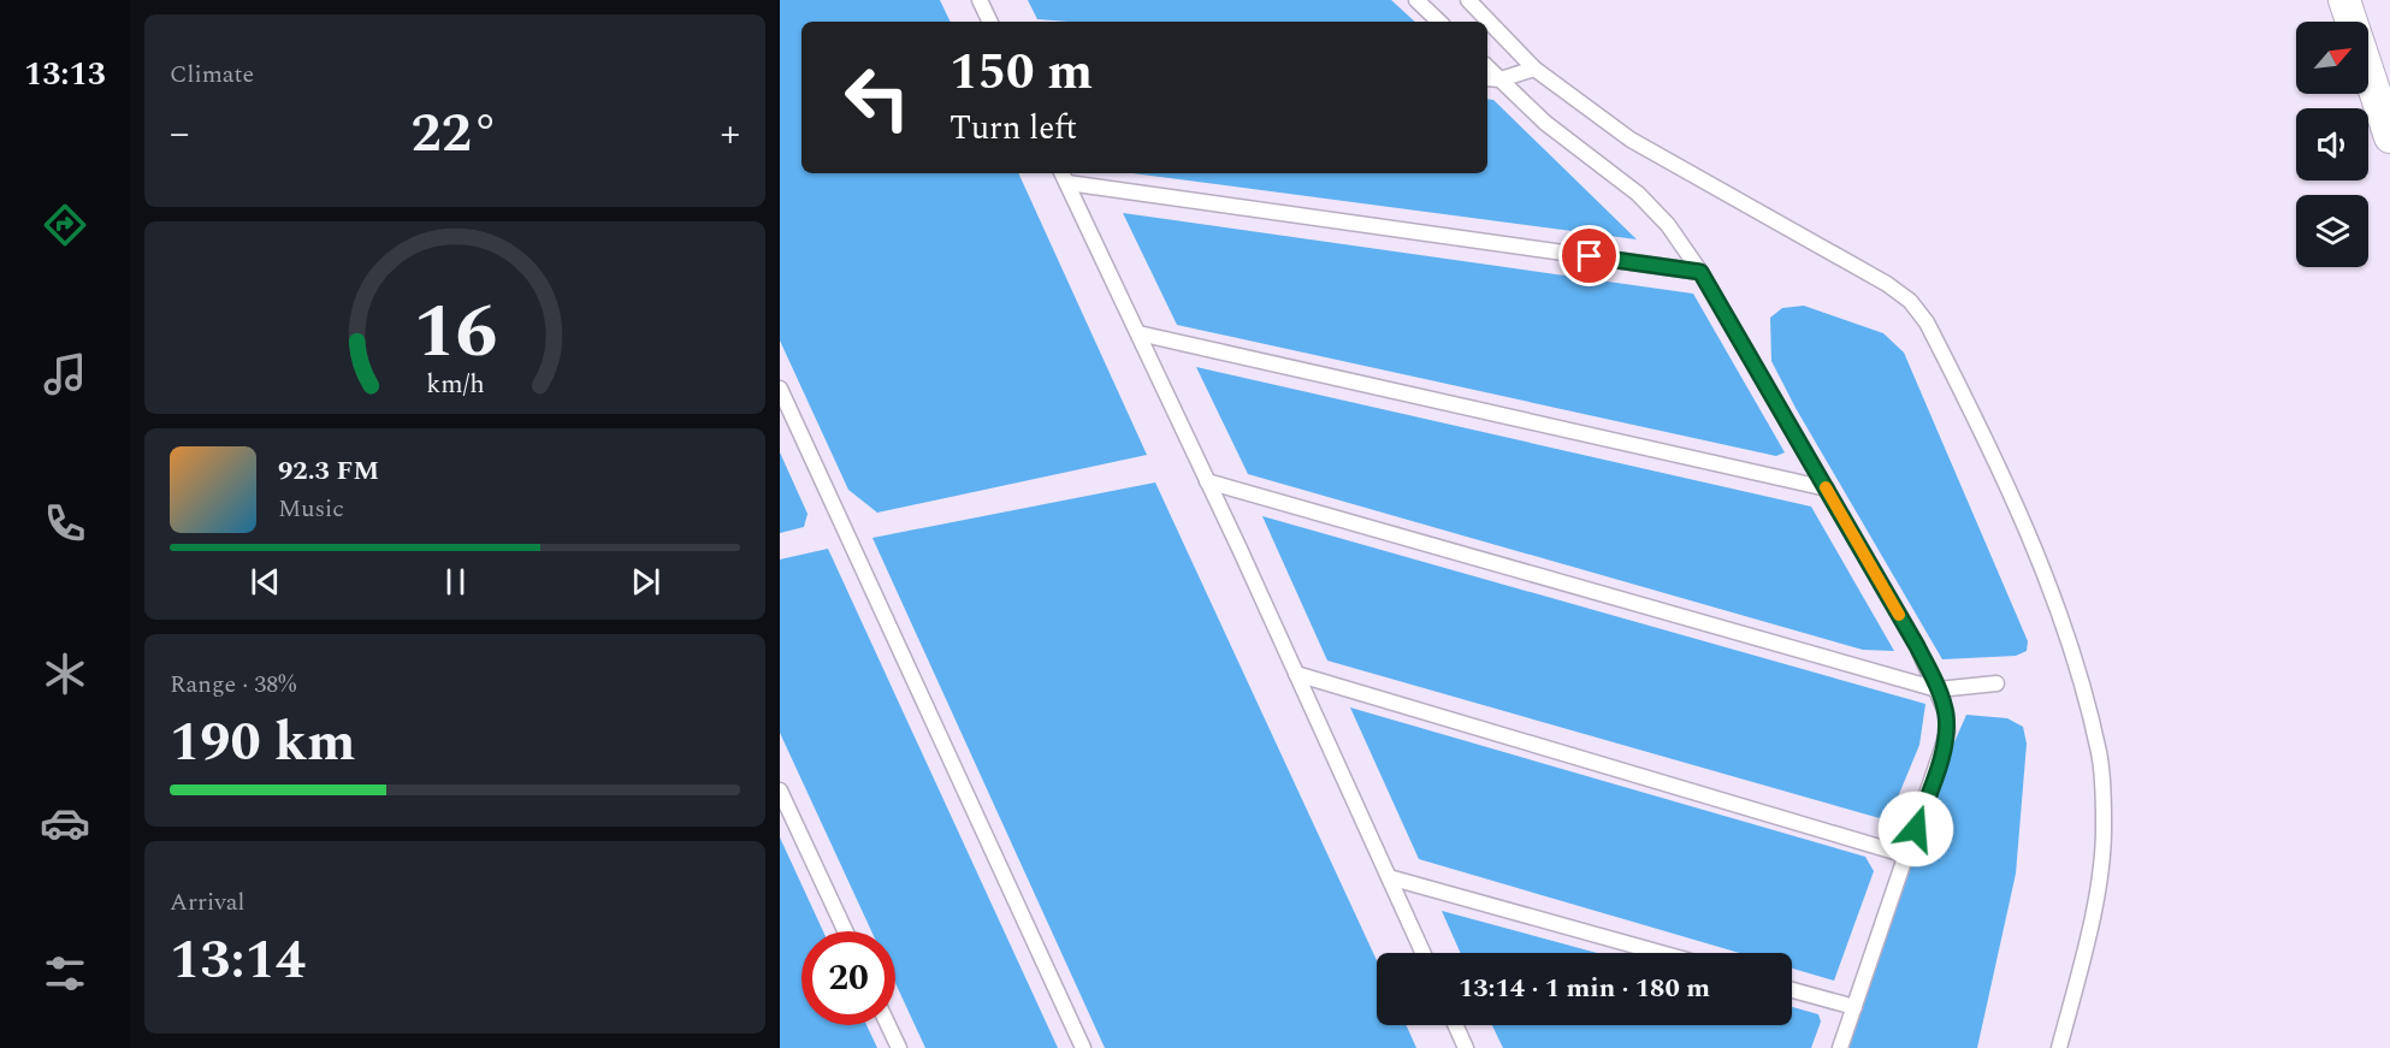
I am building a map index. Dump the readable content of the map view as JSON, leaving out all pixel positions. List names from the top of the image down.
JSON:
{
  "north": "top right",
  "page": {
    "tabs": "13:13",
    "tile": [
      "Climate",
      ["Range · 38%", "190 km"],
      ["Arrival", "13:14"]
    ],
    "turn": ["150 m", "Turn left"],
    "heat": ["−", "22°", "+"],
    "song": ["92.3 FM", "Music"],
    "limit": "20",
    "trip": "13:14 · 1 min · 180 m",
    "gauge": ["16", "km/h"]
  }
}
